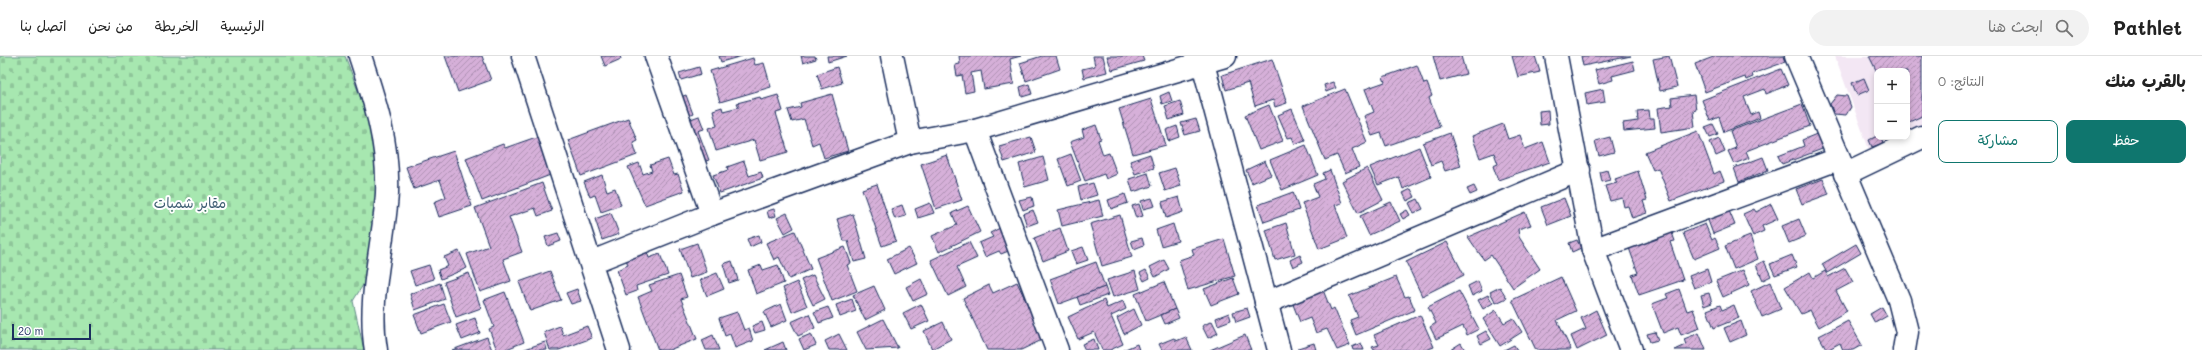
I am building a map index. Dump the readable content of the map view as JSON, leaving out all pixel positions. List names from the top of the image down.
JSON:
{
  "parks": ["مقابر شمبات"],
  "scale_bar": "20 m",
  "page": {
    "header": "Pathlet",
    "search": "ابحث هنا",
    "nav": [
      "الرئيسية",
      "الخريطة",
      "من نحن",
      "اتصل بنا"
    ],
    "heading": ["بالقرب منك", "النتائج: 0"],
    "map_buttons": ["+", "−"],
    "buttons": ["حفظ", "مشاركة"],
    "scale": "20 m"
  }
}
